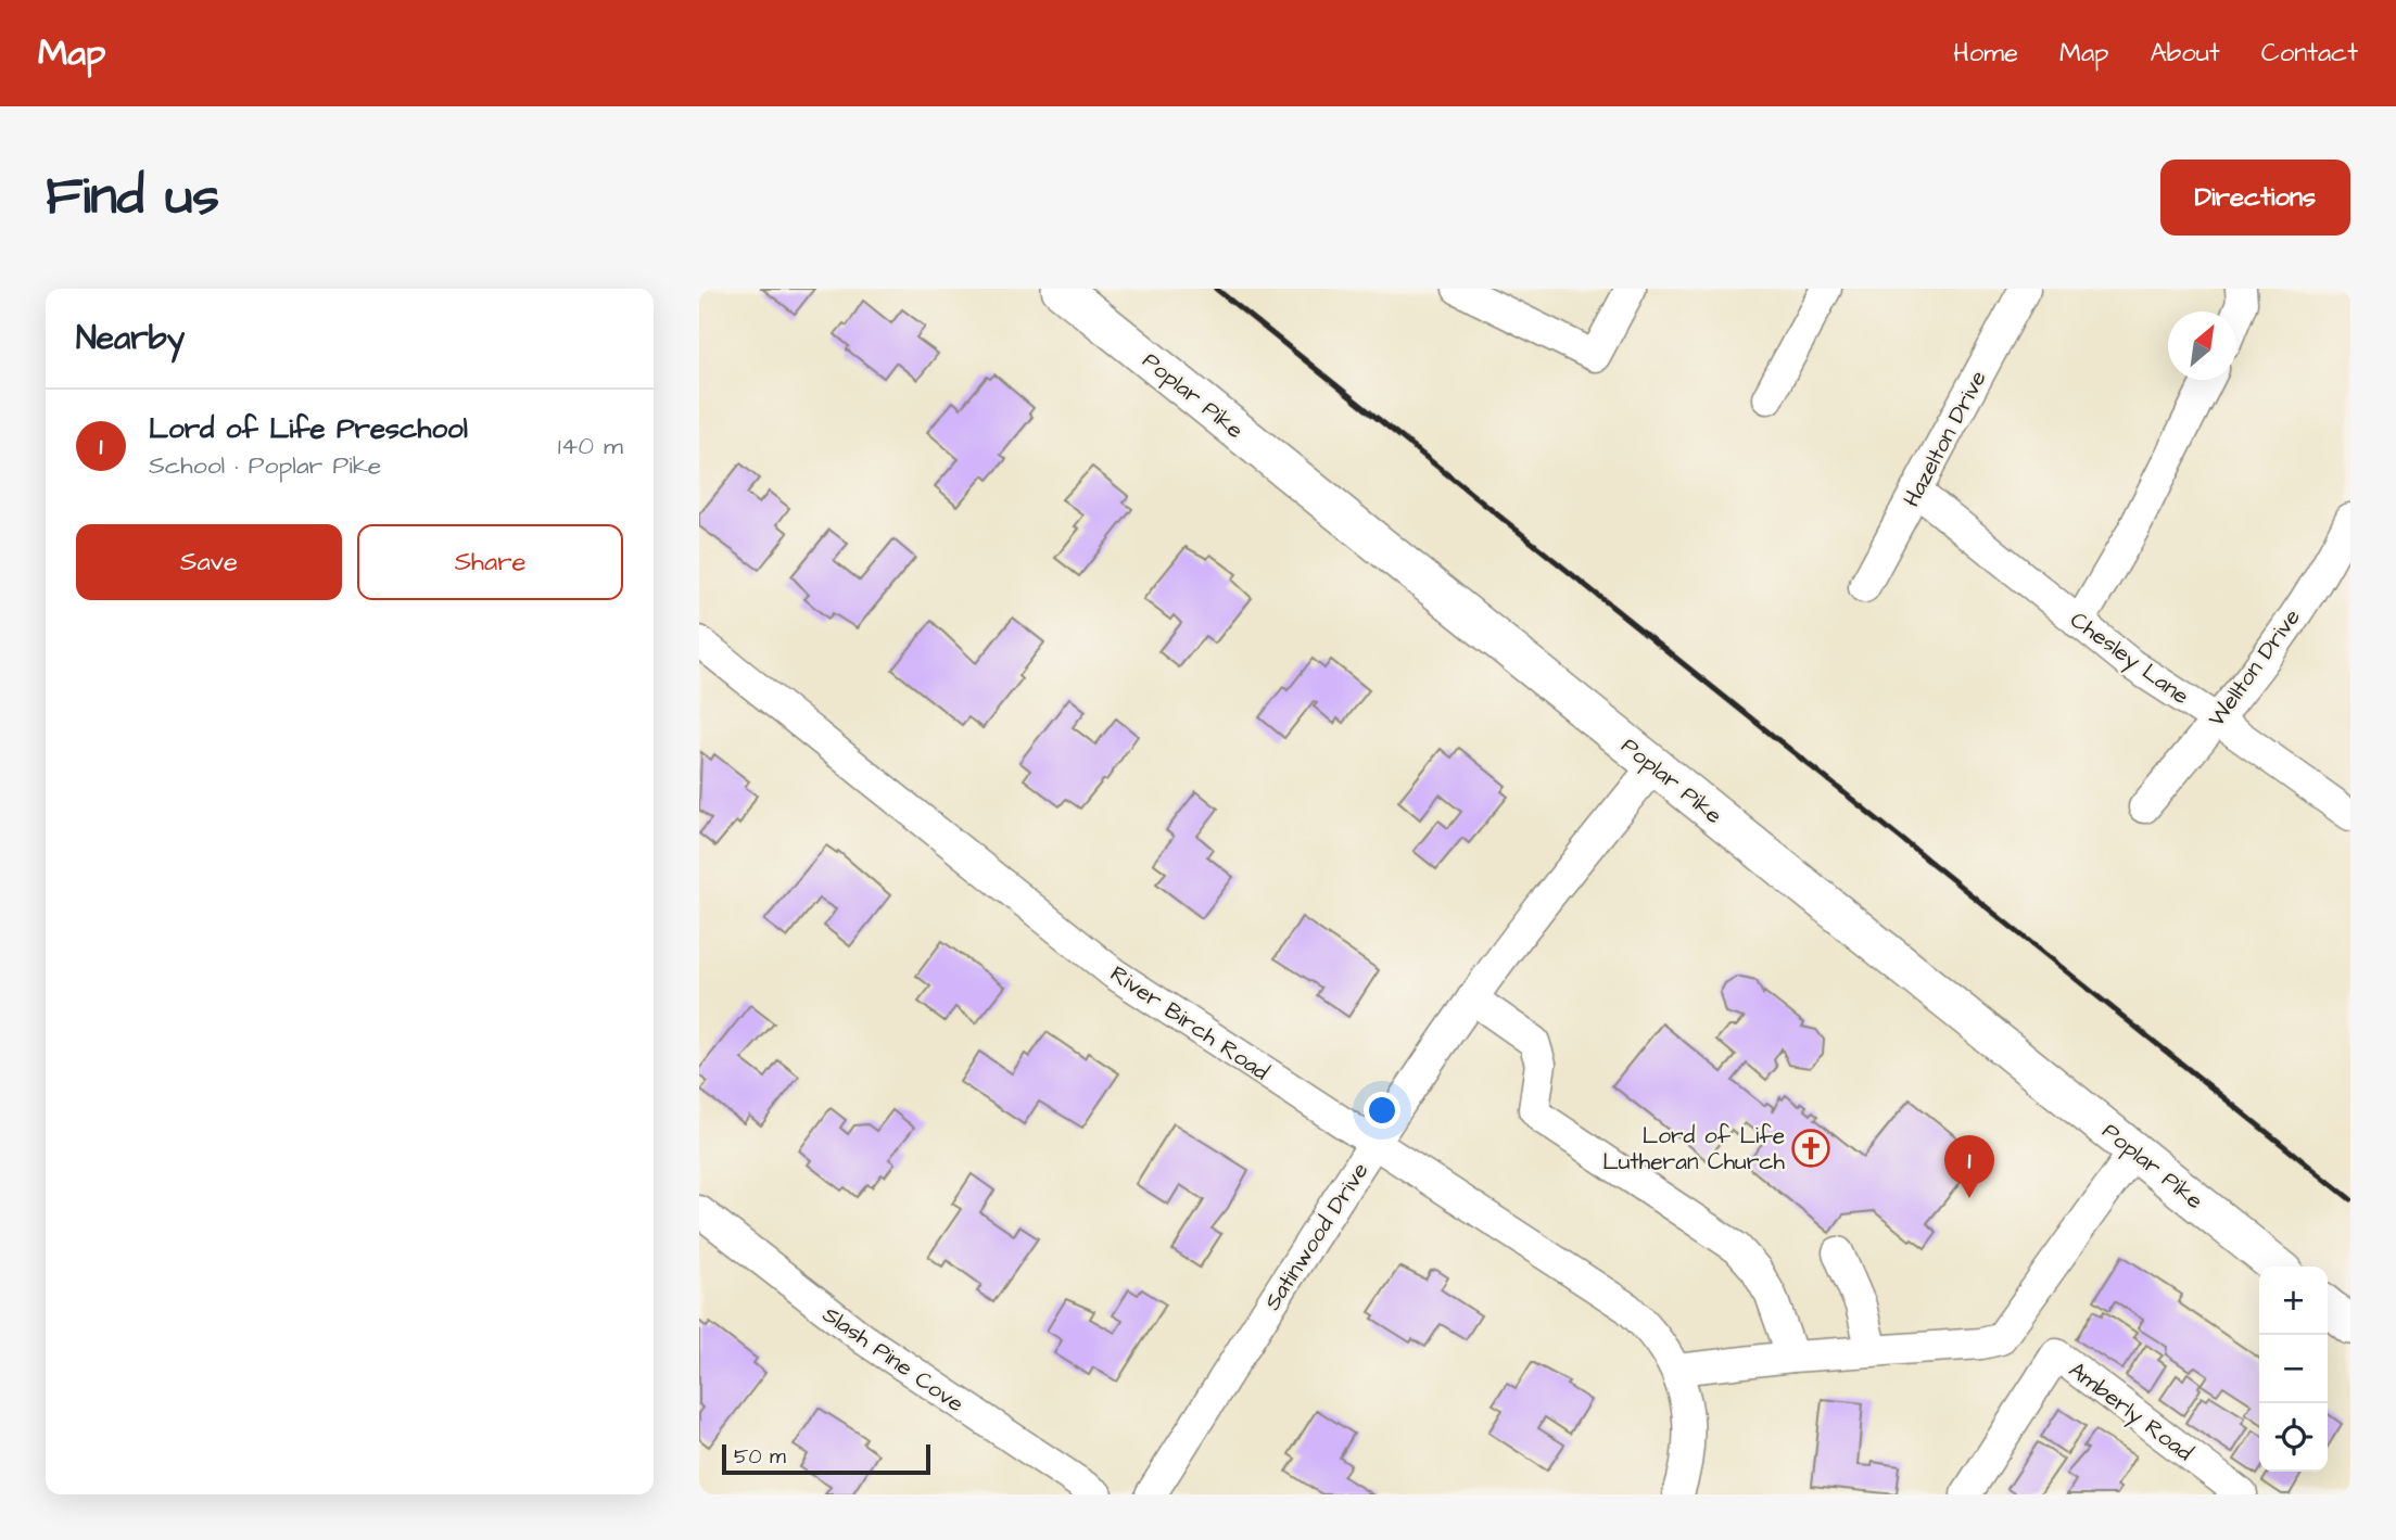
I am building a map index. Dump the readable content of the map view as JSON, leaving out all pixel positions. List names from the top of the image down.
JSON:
{
  "streets": {
    "main road": ["Poplar Pike"],
    "street": [
      "Hazelton Drive",
      "Chesley Lane",
      "Wellton Drive",
      "River Birch Road",
      "Satinwood Drive",
      "Slash Pine Cove",
      "Amberly Road"
    ]
  },
  "crossings": [
    ["Poplar Pike", "Satinwood Drive"],
    ["Hazelton Drive", "Chesley Lane"],
    ["Chesley Lane", "Wellton Drive"],
    ["River Birch Road", "Satinwood Drive"]
  ],
  "places": {
    "church": ["Lord of Life Lutheran Church"]
  },
  "scale_bar": "50 m",
  "north": "top right",
  "page": {
    "header": "Map",
    "nav": [
      "Home",
      "Map",
      "About",
      "Contact"
    ],
    "buttons": [
      "Directions",
      ["Save", "Share"]
    ],
    "title": "Find us",
    "heading": "Nearby",
    "list": [
      {
        "mark": "1",
        "name": "Lord of Life Preschool",
        "note": "School · Poplar Pike",
        "value": "140 m"
      }
    ],
    "pins": "1",
    "map_buttons": ["+", "−"],
    "scale": "50 m"
  }
}
